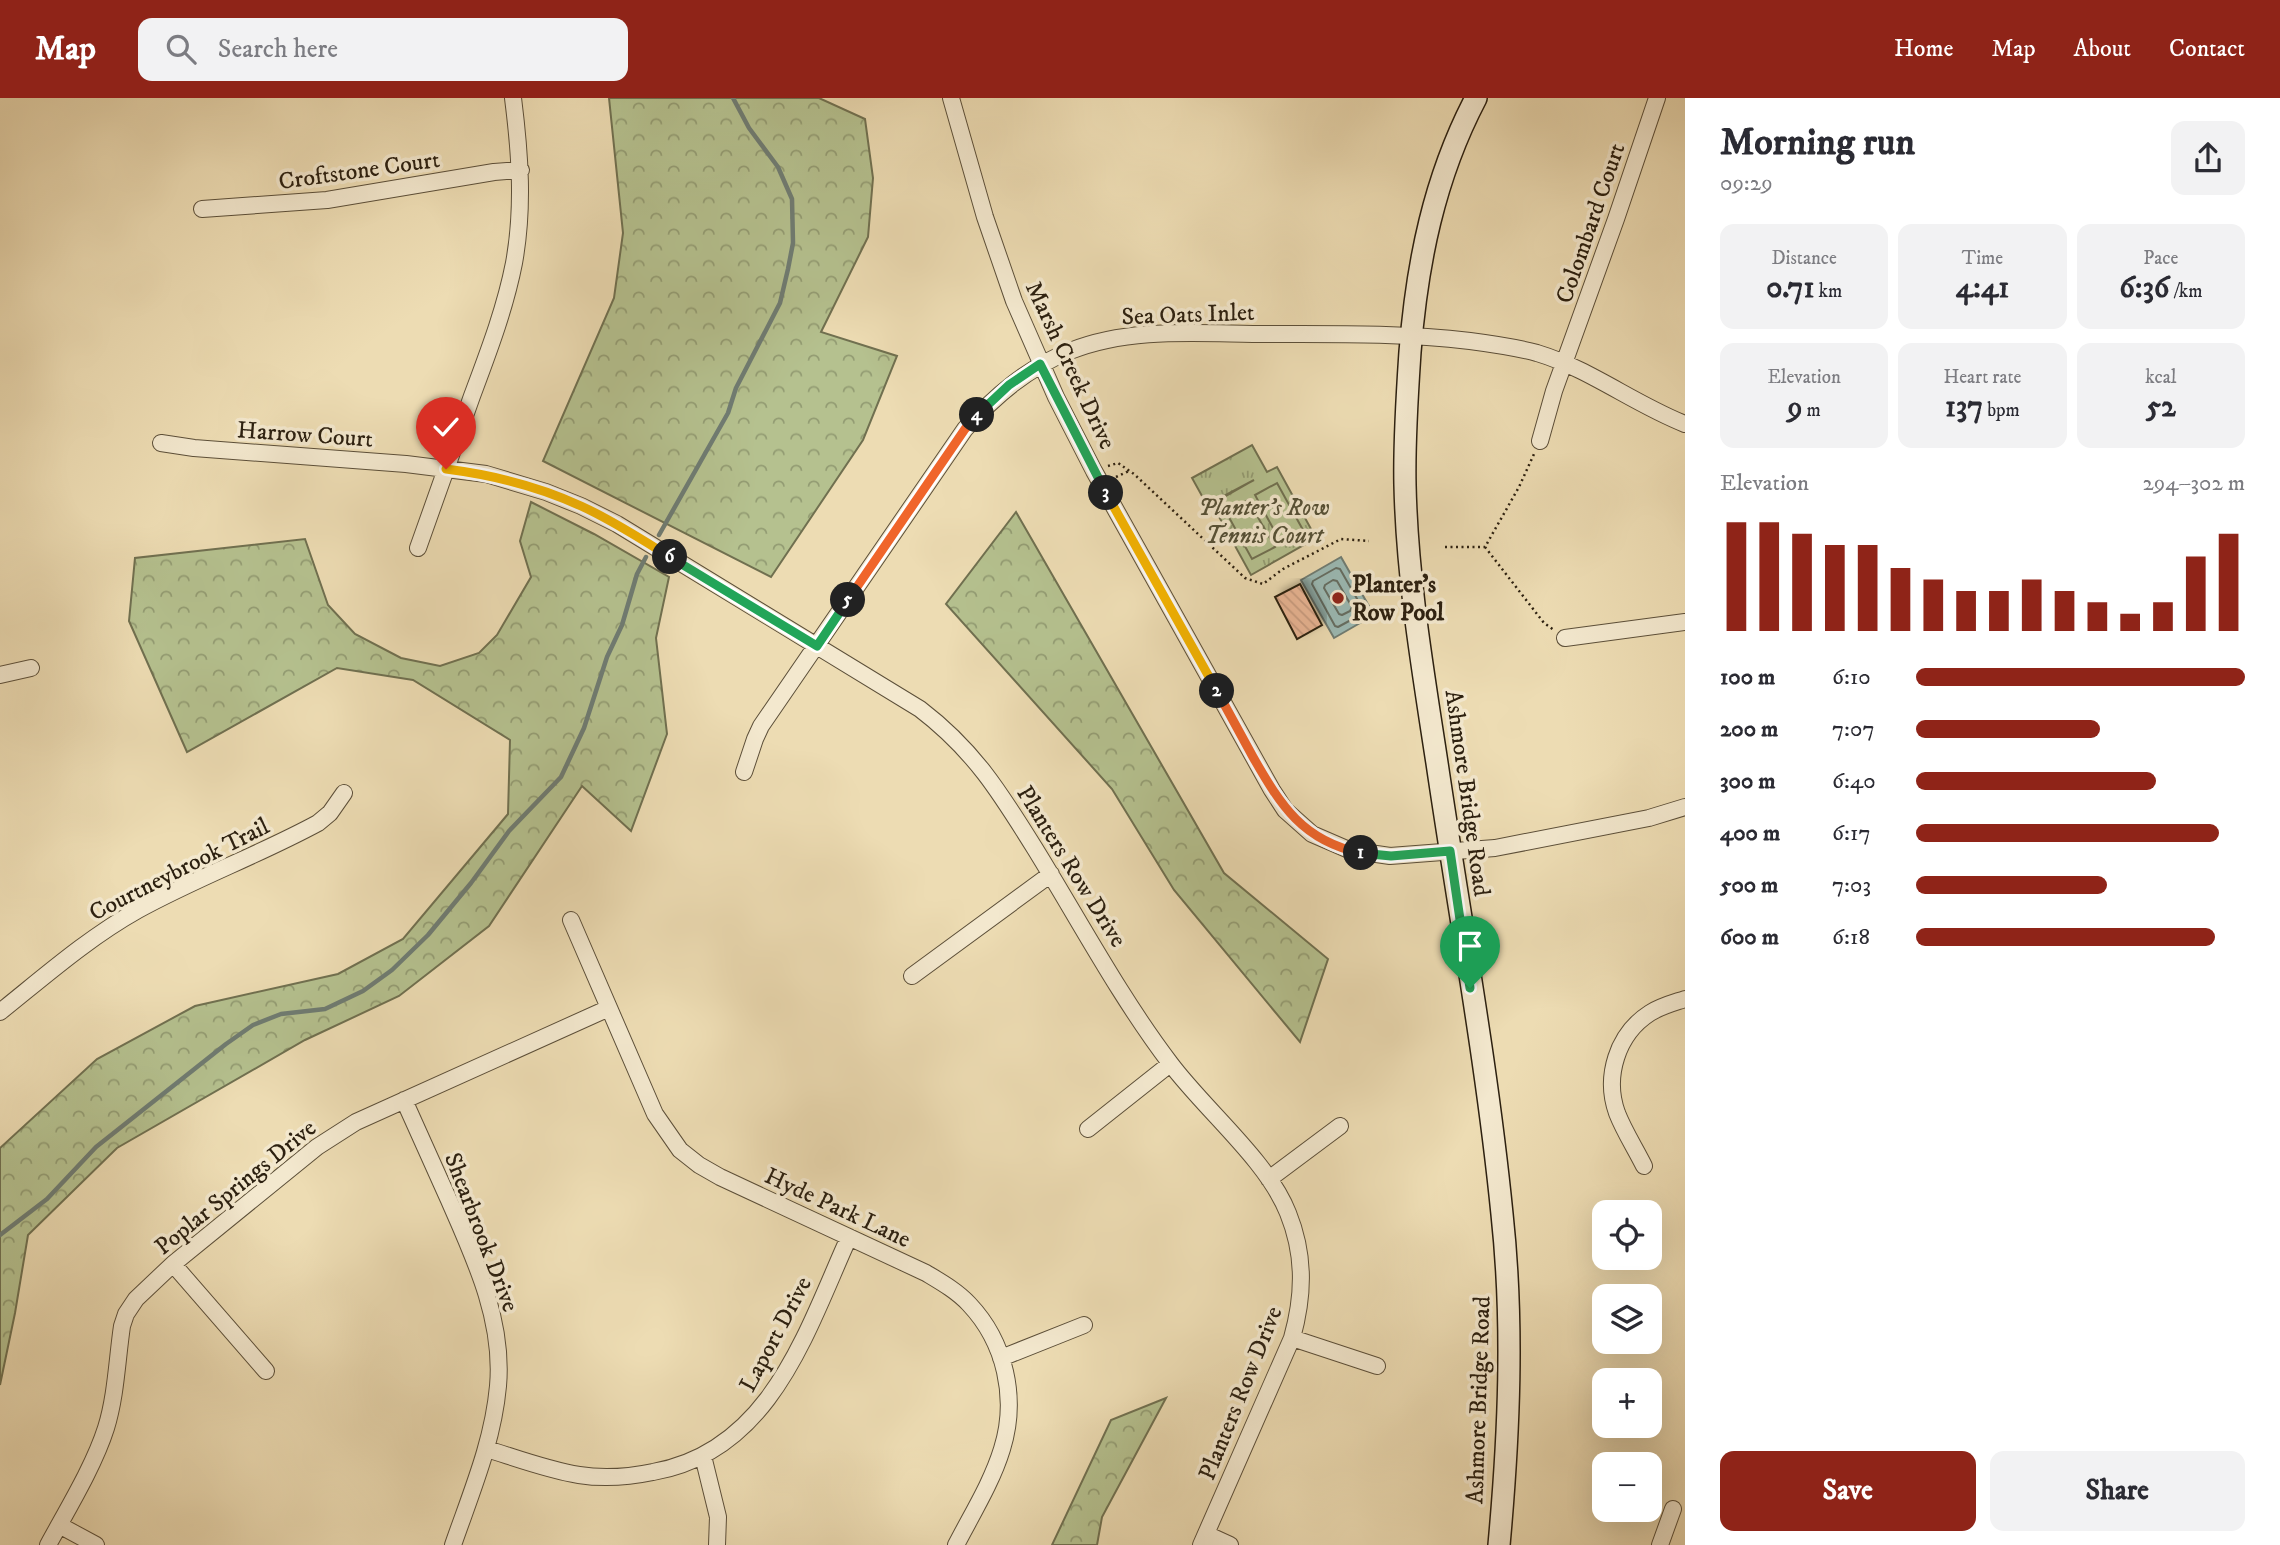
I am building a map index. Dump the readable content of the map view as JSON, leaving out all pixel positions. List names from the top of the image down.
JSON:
{
  "streets": {
    "main road": ["Ashmore Bridge Road"],
    "street": [
      "Croftstone Court",
      "Colombard Court",
      "Sea Oats Inlet",
      "Marsh Creek Drive",
      "Harrow Court",
      "Planters Row Drive",
      "Courtneybrook Trail",
      "Poplar Springs Drive",
      "Hyde Park Lane",
      "Shearbrook Drive",
      "Laport Drive"
    ]
  },
  "crossings": [
    ["Colombard Court", "Sea Oats Inlet"],
    ["Sea Oats Inlet", "Marsh Creek Drive"],
    ["Sea Oats Inlet", "Ashmore Bridge Road"],
    ["Sea Oats Inlet", "Planters Row Drive"],
    ["Marsh Creek Drive", "Ashmore Bridge Road"],
    ["Harrow Court", "Planters Row Drive"],
    ["Poplar Springs Drive", "Hyde Park Lane"],
    ["Poplar Springs Drive", "Shearbrook Drive"],
    ["Hyde Park Lane", "Laport Drive"],
    ["Shearbrook Drive", "Laport Drive"]
  ],
  "parks": ["Planter's Row Tennis Court"],
  "places": ["Planter's Row Pool"],
  "page": {
    "header": "Map",
    "search": "Search here",
    "nav": [
      "Home",
      "Map",
      "About",
      "Contact"
    ],
    "heading": ["Morning run", "09:29"],
    "stats": [
      ["Distance", "0.71 km"],
      ["Time", "4:41"],
      ["Pace", "6:36 /km"],
      ["Elevation", "9 m"],
      ["Heart rate", "137 bpm"],
      ["kcal", "52"]
    ],
    "pins": [
      "4",
      "3",
      "6",
      "5",
      "2",
      "1"
    ],
    "chart": ["Elevation", "294–302 m"],
    "list": [
      {
        "name": "100 m",
        "note": "6:10"
      },
      {
        "name": "200 m",
        "note": "7:07"
      },
      {
        "name": "300 m",
        "note": "6:40"
      },
      {
        "name": "400 m",
        "note": "6:17"
      },
      {
        "name": "500 m",
        "note": "7:03"
      },
      {
        "name": "600 m",
        "note": "6:18"
      }
    ],
    "map_buttons": ["+", "−"],
    "buttons": ["Save", "Share"]
  }
}
